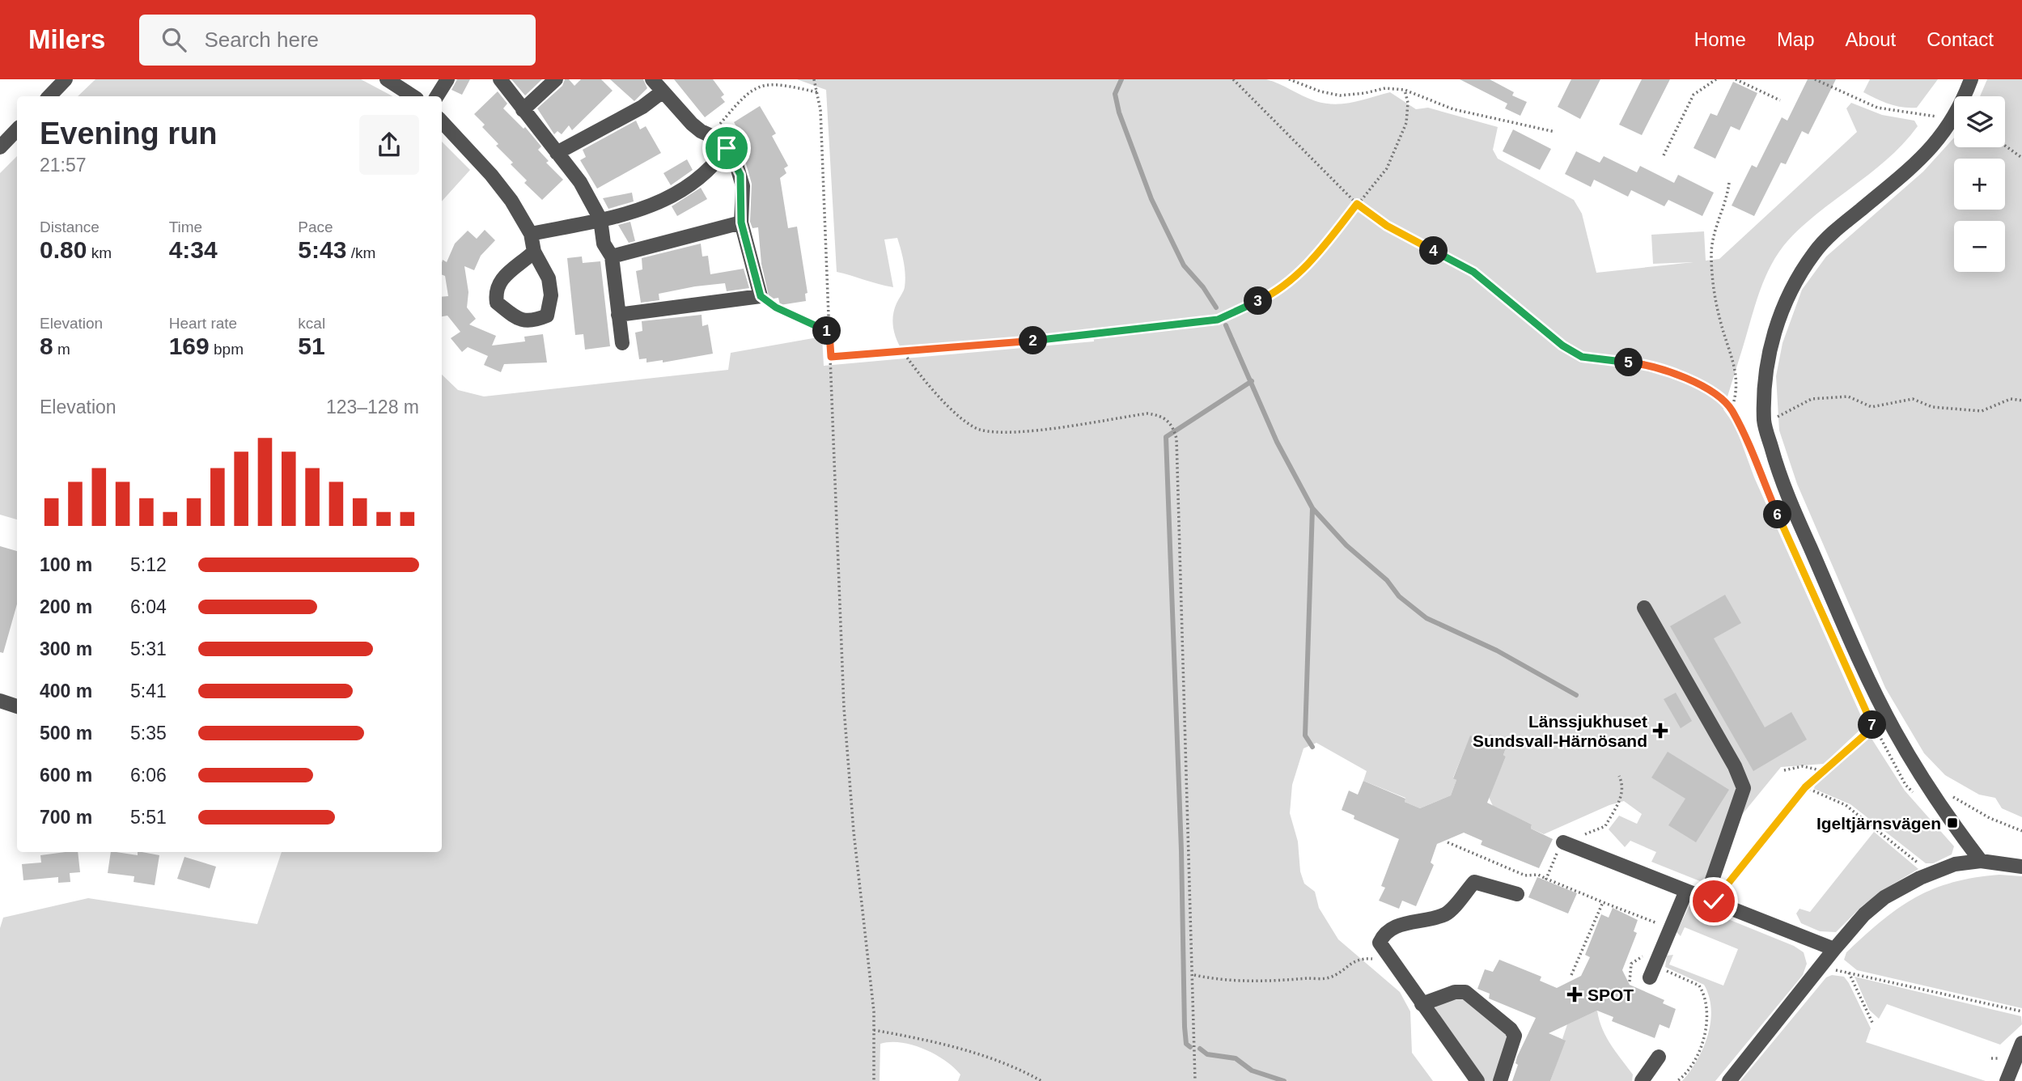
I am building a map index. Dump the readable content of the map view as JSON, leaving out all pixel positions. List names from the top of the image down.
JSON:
{
  "places": {
    "health": ["Länssjukhuset Sundsvall-Härnösand", "SPOT"],
    "transit": ["Igeltjärnsvägen"]
  },
  "page": {
    "header": "Milers",
    "search": "Search here",
    "nav": [
      "Home",
      "Map",
      "About",
      "Contact"
    ],
    "map_buttons": ["+", "−"],
    "heading": ["Evening run", "21:57"],
    "stats": [
      ["Distance", "0.80 km"],
      ["Time", "4:34"],
      ["Pace", "5:43 /km"],
      ["Elevation", "8 m"],
      ["Heart rate", "169 bpm"],
      ["kcal", "51"]
    ],
    "pins": [
      "4",
      "3",
      "1",
      "2",
      "5",
      "6",
      "7"
    ],
    "chart": ["Elevation", "123–128 m"],
    "list": [
      {
        "name": "100 m",
        "note": "5:12"
      },
      {
        "name": "200 m",
        "note": "6:04"
      },
      {
        "name": "300 m",
        "note": "5:31"
      },
      {
        "name": "400 m",
        "note": "5:41"
      },
      {
        "name": "500 m",
        "note": "5:35"
      },
      {
        "name": "600 m",
        "note": "6:06"
      },
      {
        "name": "700 m",
        "note": "5:51"
      }
    ]
  }
}
